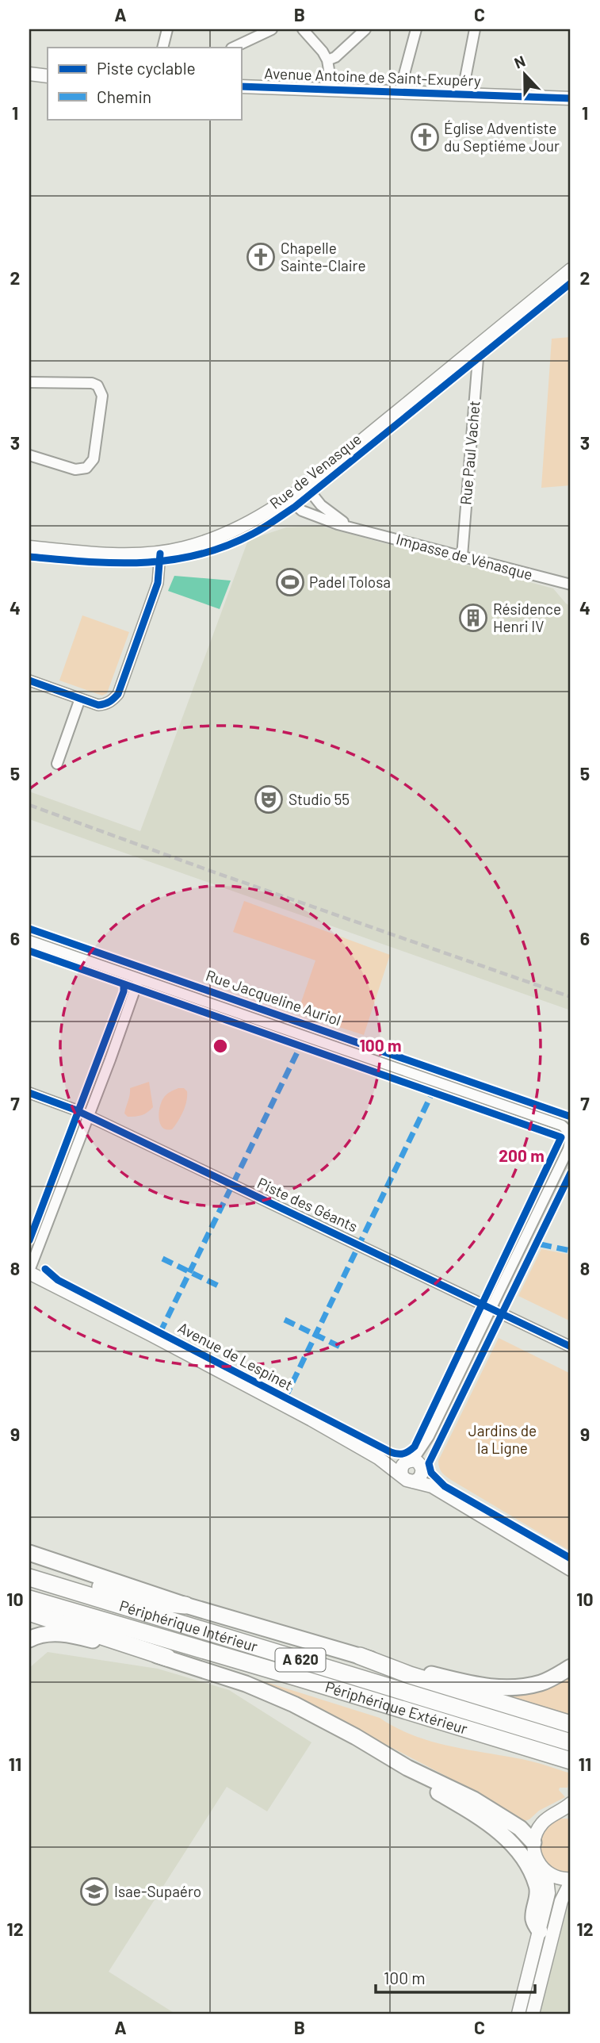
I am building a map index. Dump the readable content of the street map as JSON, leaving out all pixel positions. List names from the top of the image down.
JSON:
{
  "streets": {
    "highway": ["Périphérique Intérieur", "A 620", "Périphérique Extérieur"],
    "street": [
      "Avenue Antoine de Saint-Exupéry",
      "Rue Paul Vachet",
      "Rue de Venasque",
      "Impasse de Vénasque",
      "Rue Jacqueline Auriol",
      "Piste des Géants",
      "Avenue de Lespinet"
    ]
  },
  "crossings": [
    ["Rue Paul Vachet", "Rue de Venasque"],
    ["Rue Paul Vachet", "Impasse de Vénasque"],
    ["Rue de Venasque", "Impasse de Vénasque"],
    ["Rue Jacqueline Auriol", "Piste des Géants"],
    ["Rue Jacqueline Auriol", "Avenue de Lespinet"]
  ],
  "parks": ["Jardins de la Ligne"],
  "places": {
    "church": ["Église Adventiste du Septiéme Jour", "Chapelle Sainte-Claire"],
    "sports": ["Padel Tolosa"],
    "building": ["Résidence Henri IV"],
    "theatre": ["Studio 55"],
    "school or university": ["Isae-Supaéro"]
  },
  "legend": ["Piste cyclable", "Chemin"],
  "scale_bar": "100 m",
  "north": "top",
  "grid": {
    "columns": ["A", "B", "C"],
    "rows": [
      "1",
      "2",
      "3",
      "4",
      "5",
      "6",
      "7",
      "8",
      "9",
      "10",
      "11",
      "12"
    ]
  },
  "rings": ["100 m", "200 m"]
}
